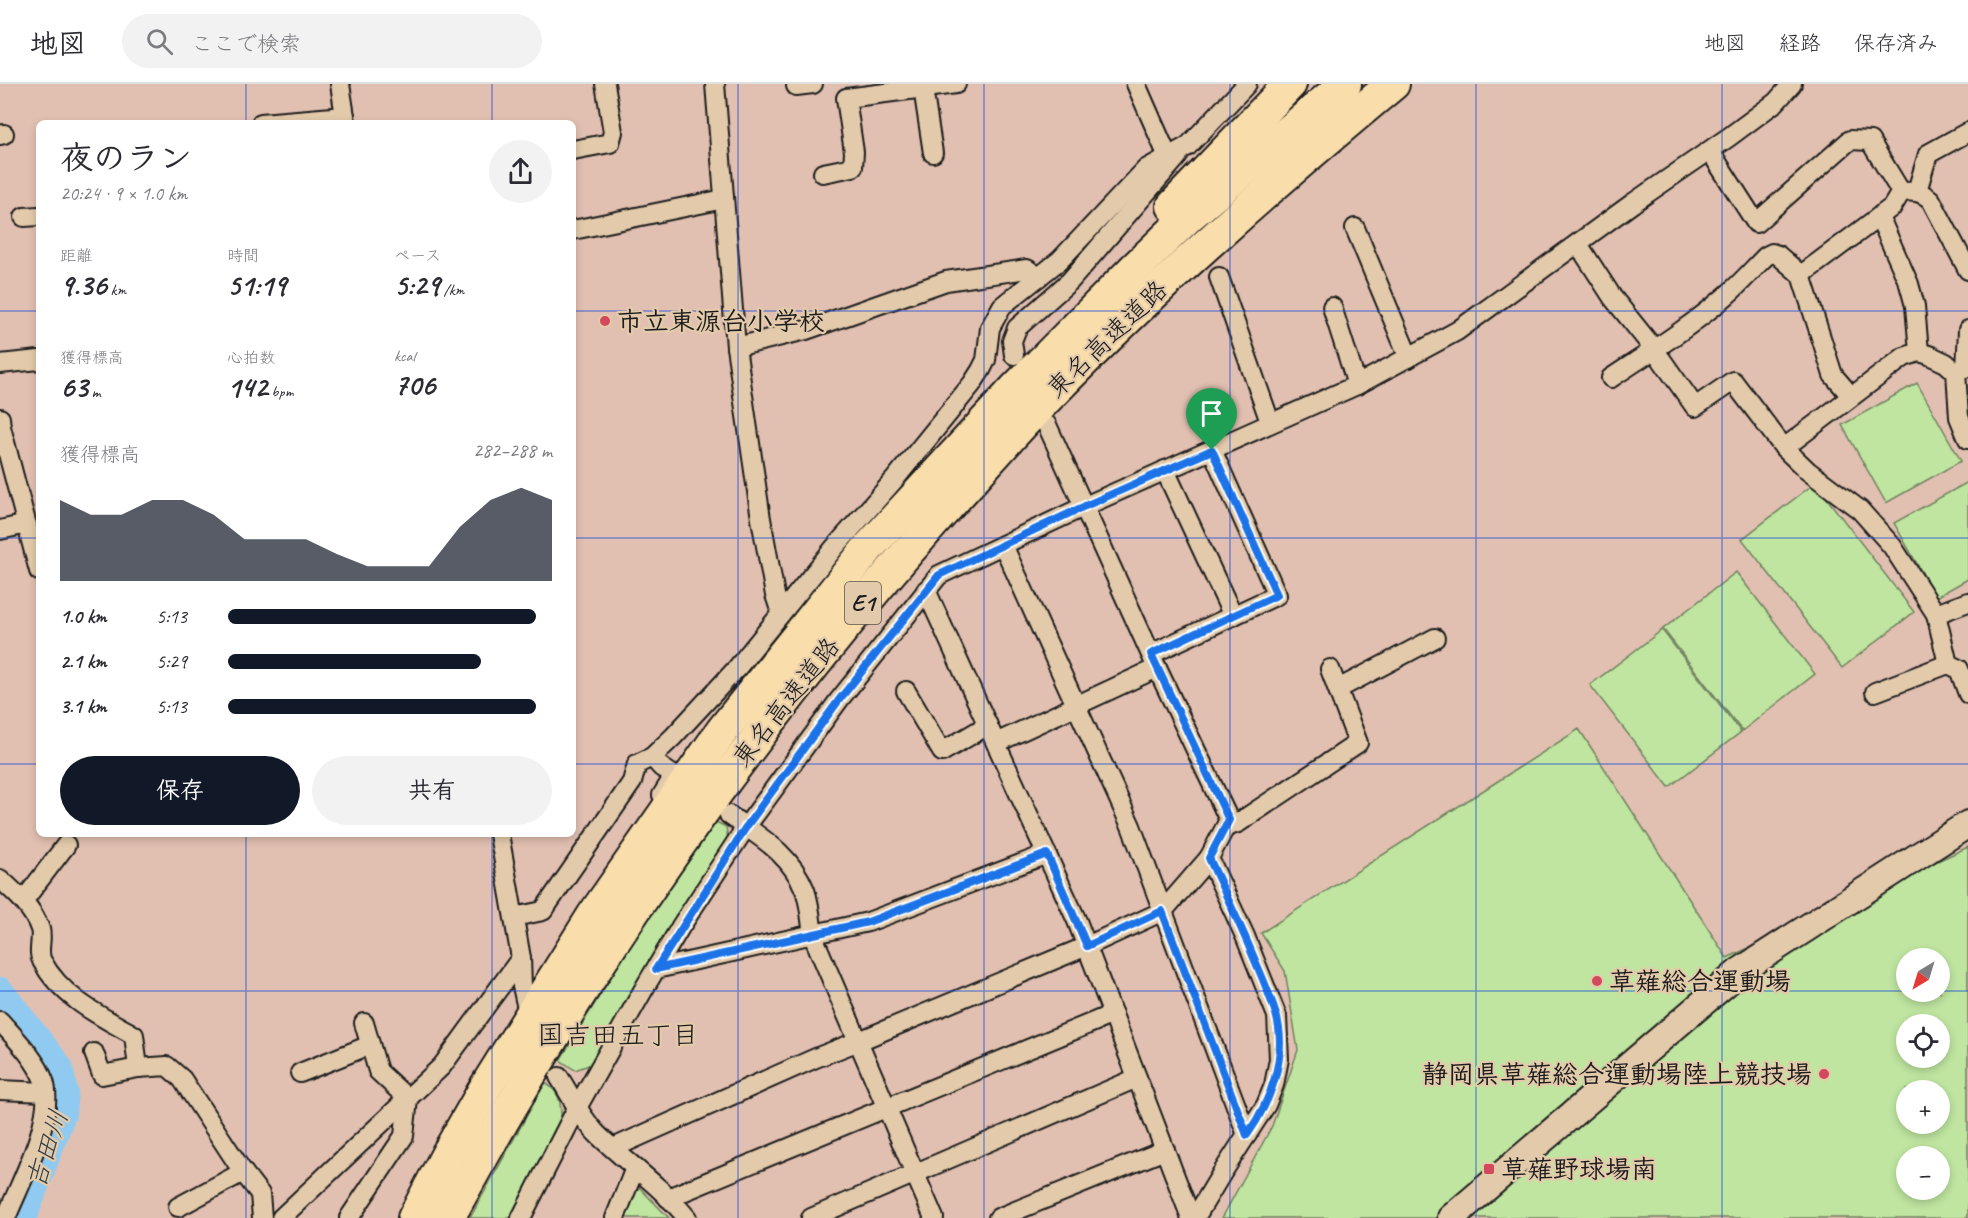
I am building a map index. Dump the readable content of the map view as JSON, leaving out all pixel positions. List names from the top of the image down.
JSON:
{
  "streets": {
    "highway": ["東名高速道路", "E1"]
  },
  "districts": ["国吉田五丁目"],
  "water": ["吉田川"],
  "places": {
    "other": ["市立東源台小学校", "草薙総合運動場", "静岡県草薙総合運動場陸上競技場"],
    "transit": ["草薙野球場南"]
  },
  "north": "bottom left",
  "page": {
    "header": "地図",
    "search": "ここで検索",
    "nav": ["地図", "経路", "保存済み"],
    "heading": ["夜のラン", "20:24 · 9 × 1.0 km"],
    "stats": [
      ["距離", "9.36 km"],
      ["時間", "51:19"],
      ["ペース", "5:29 /km"],
      ["獲得標高", "63 m"],
      ["心拍数", "142 bpm"],
      ["kcal", "706"]
    ],
    "chart": ["獲得標高", "282–288 m"],
    "list": [
      {
        "name": "1.0 km",
        "note": "5:13"
      },
      {
        "name": "2.1 km",
        "note": "5:29"
      },
      {
        "name": "3.1 km",
        "note": "5:13"
      }
    ],
    "buttons": ["保存", "共有"],
    "map_buttons": ["+", "−"]
  }
}
